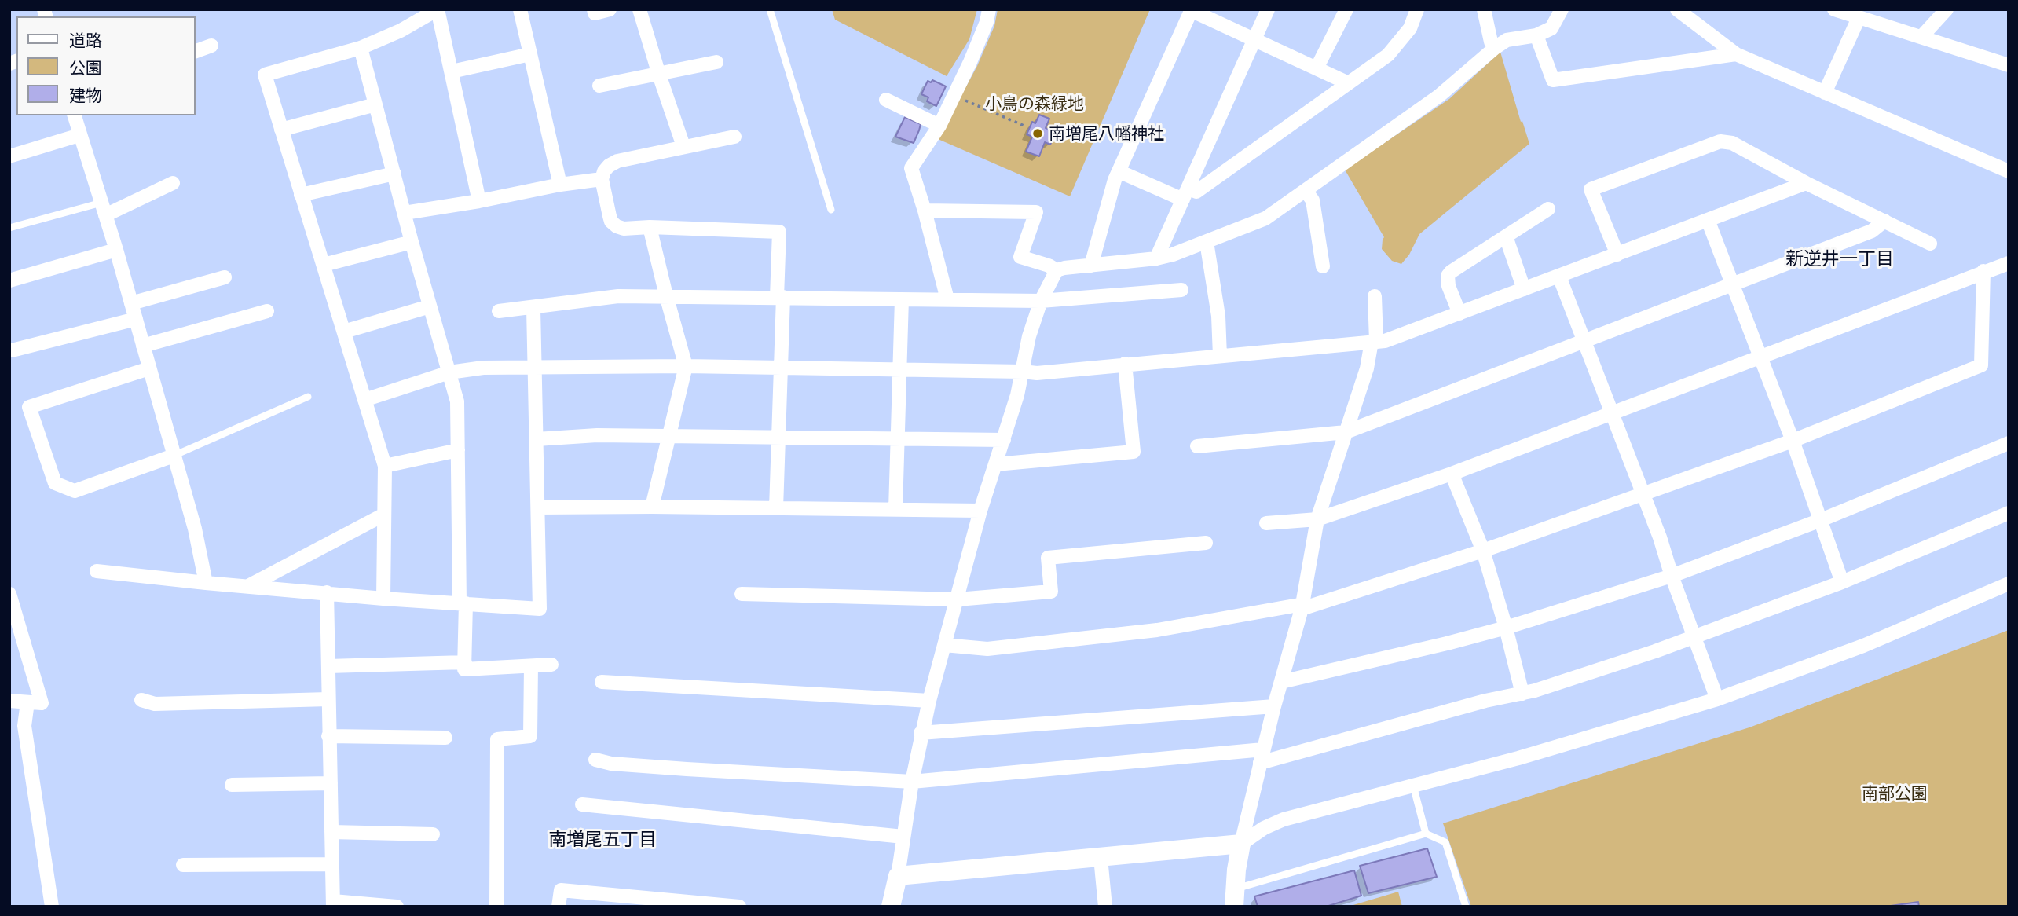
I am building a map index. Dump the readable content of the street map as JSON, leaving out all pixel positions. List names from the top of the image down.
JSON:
{
  "districts": ["新逆井一丁目", "南増尾五丁目"],
  "parks": ["小鳥の森緑地", "南部公園"],
  "places": ["南増尾八幡神社"],
  "legend": ["道路", "公園", "建物"]
}
